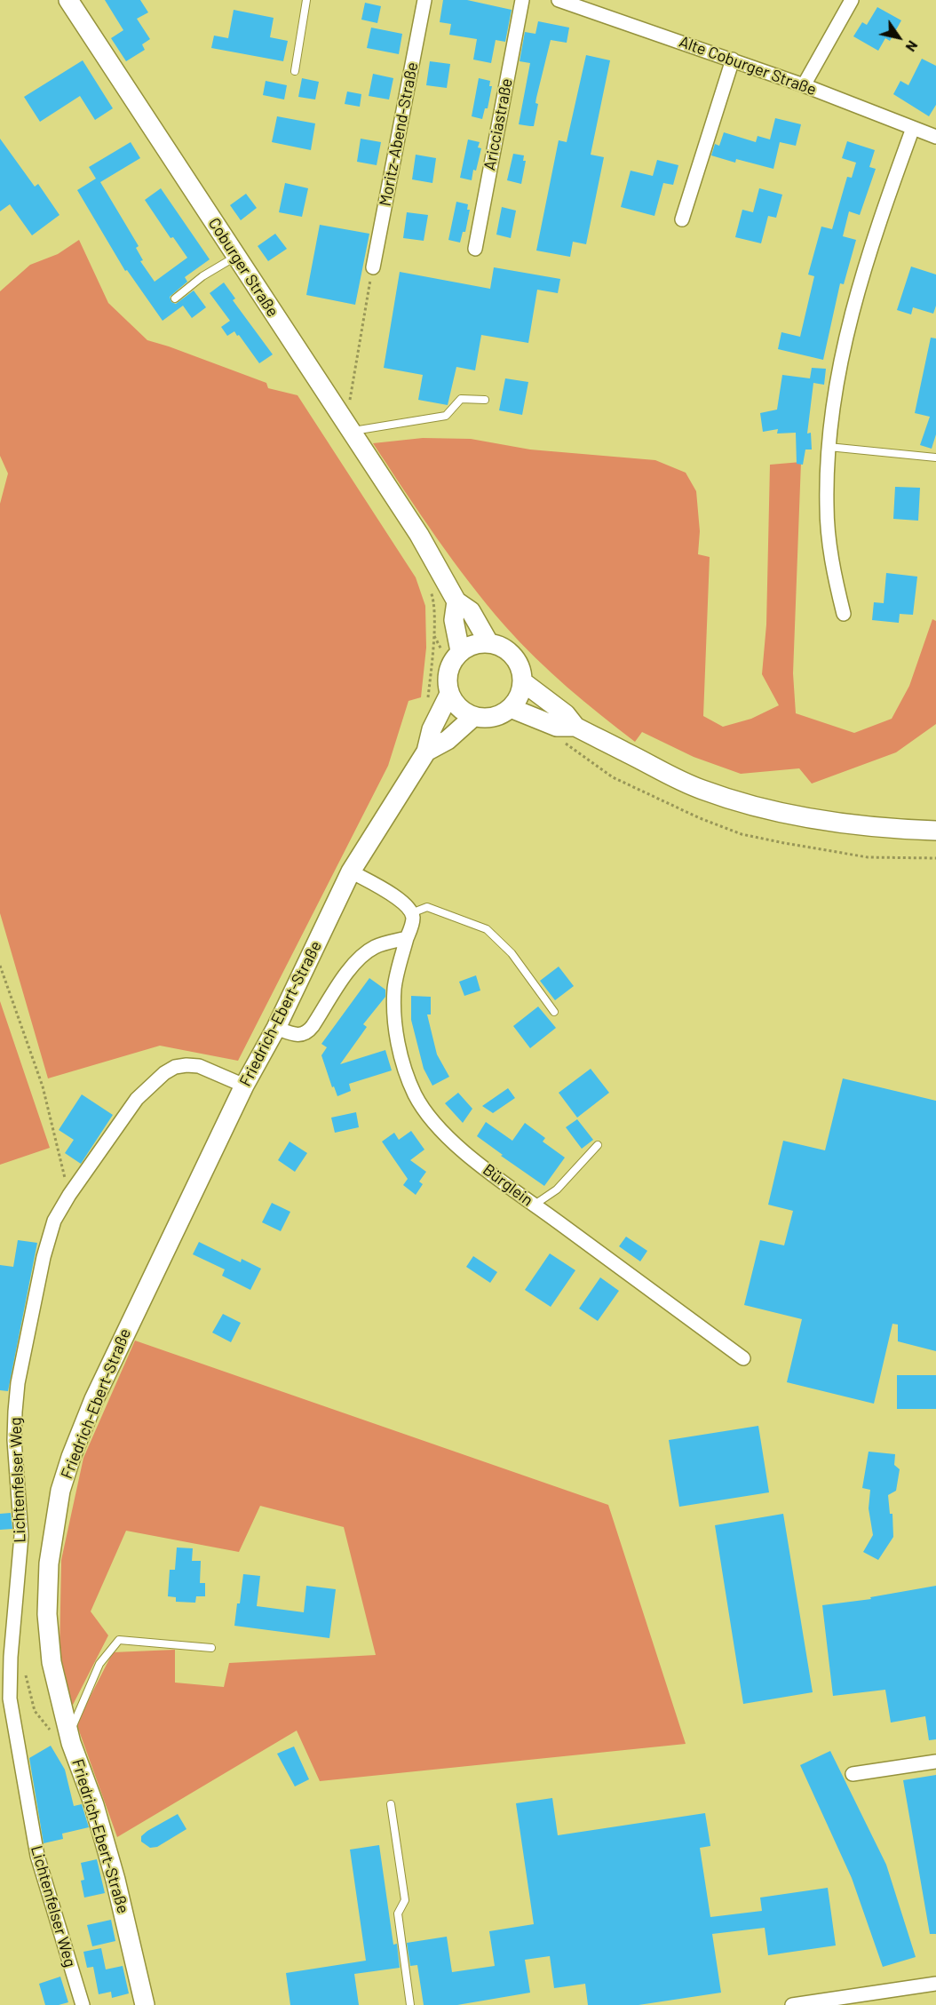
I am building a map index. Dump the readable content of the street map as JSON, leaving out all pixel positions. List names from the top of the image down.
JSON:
{
  "streets": {
    "street": [
      "Alte Coburger Straße",
      "Aricciastraße",
      "Moritz-Abend-Straße",
      "Coburger Straße",
      "Friedrich-Ebert-Straße",
      "Bürglein",
      "Lichtenfelser Weg"
    ]
  },
  "crossings": [
    ["Friedrich-Ebert-Straße", "Lichtenfelser Weg"]
  ],
  "north": "bottom right"
}
